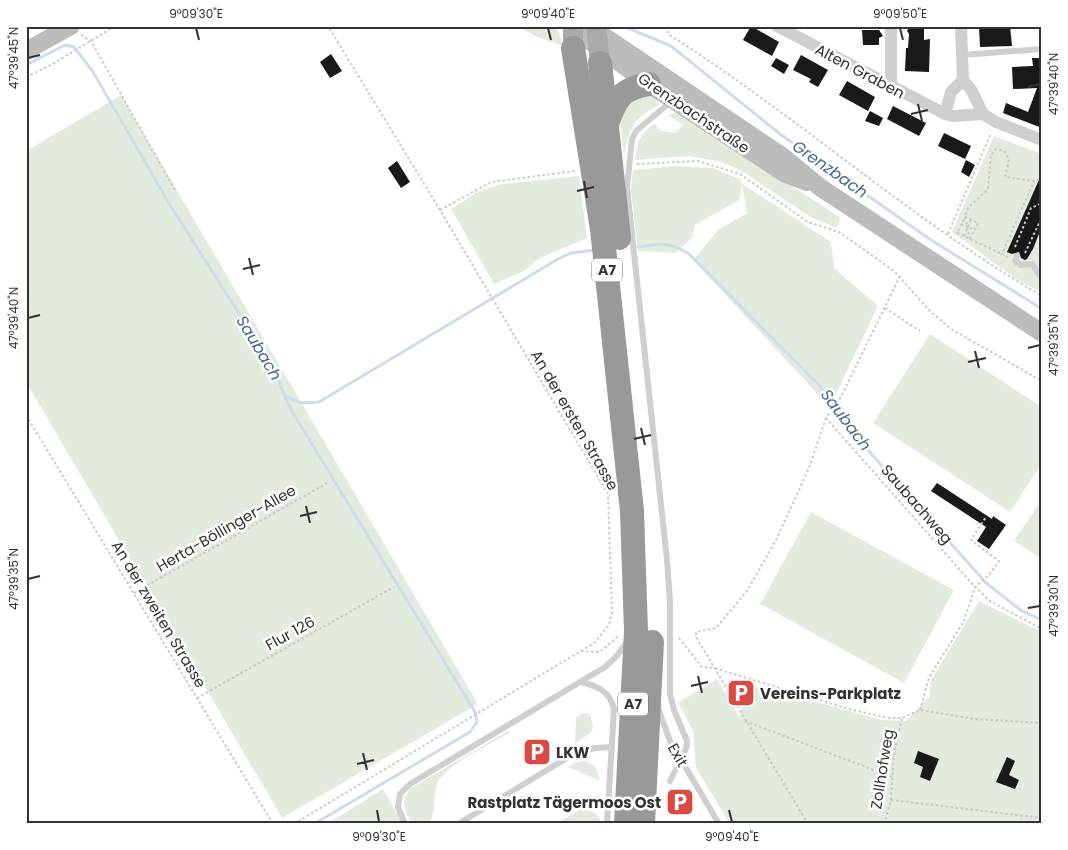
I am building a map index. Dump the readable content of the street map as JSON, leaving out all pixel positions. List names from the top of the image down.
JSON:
{
  "streets": {
    "highway": ["A7"],
    "street": ["Alten Graben", "Grenzbachstraße"],
    "lane": ["Exit"],
    "path": [
      "An der ersten Strasse",
      "Saubachweg",
      "Herta-Böllinger-Allee",
      "An der zweiten Strasse",
      "Flur 126",
      "Zollhofweg"
    ]
  },
  "crossings": [
    ["Grenzbachstraße", "A7"],
    ["A7", "Exit"],
    ["Herta-Böllinger-Allee", "An der zweiten Strasse"],
    ["An der zweiten Strasse", "Flur 126"]
  ],
  "water": ["Grenzbach", "Saubach"],
  "places": {
    "parking": ["Vereins-Parkplatz", "LKW", "Rastplatz Tägermoos Ost"]
  },
  "coordinates": [
    "9°09'30\"E",
    "9°09'40\"E",
    "9°09'50\"E",
    "47°39'45\"N",
    "47°39'40\"N",
    "47°39'35\"N",
    "47°39'30\"N"
  ]
}
